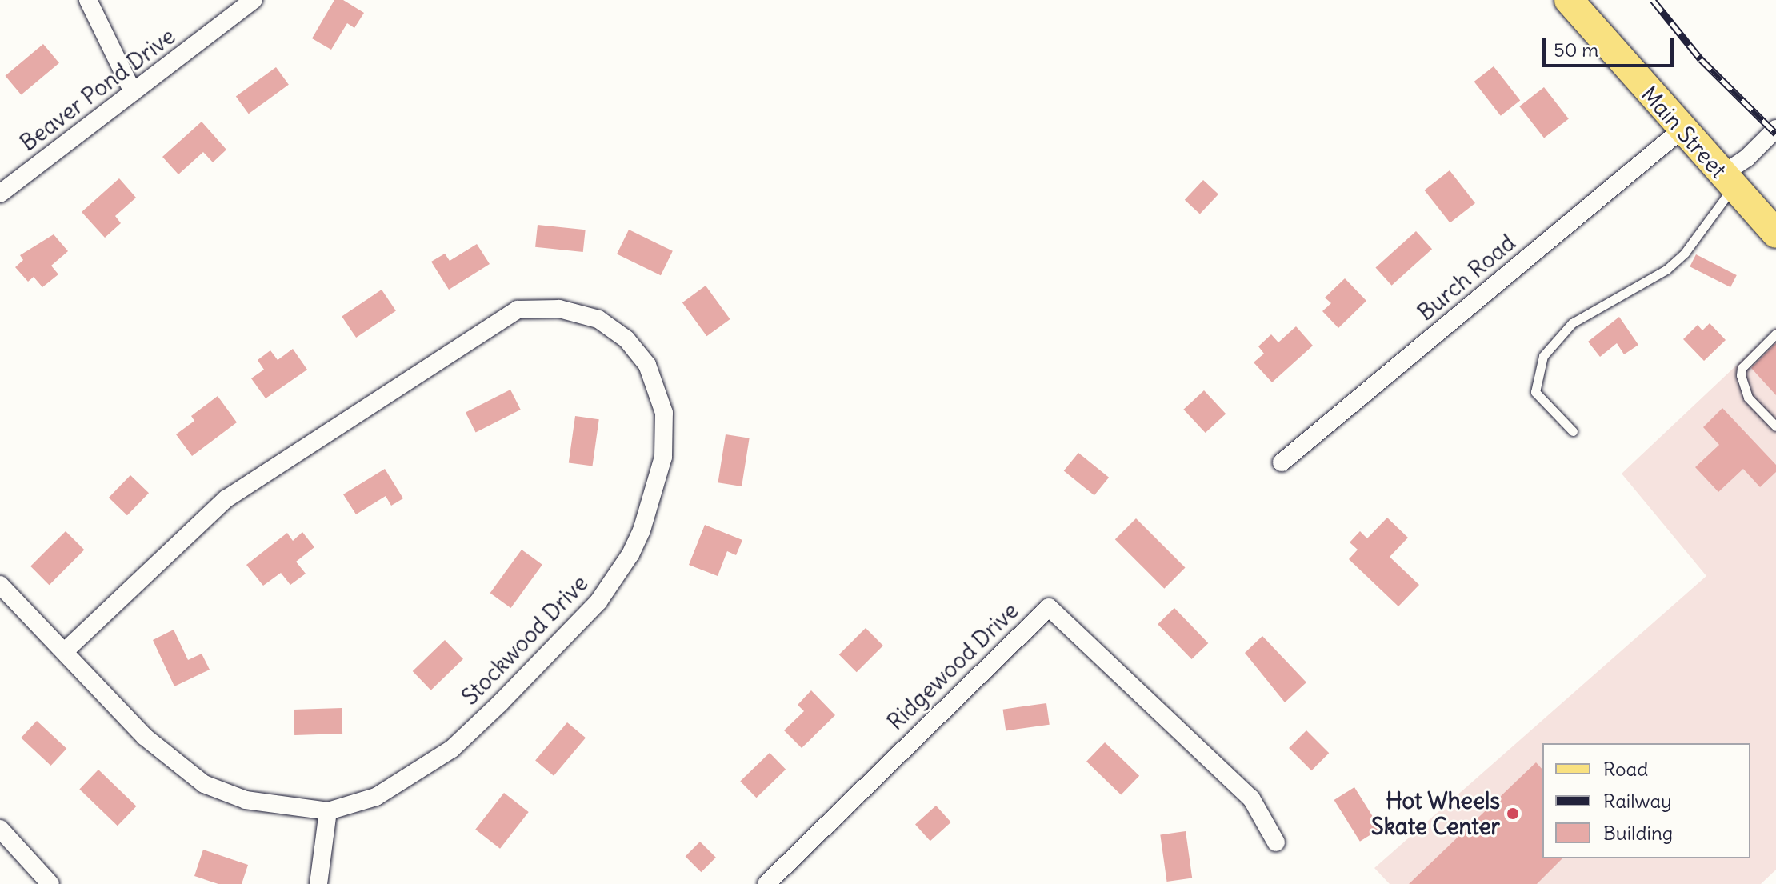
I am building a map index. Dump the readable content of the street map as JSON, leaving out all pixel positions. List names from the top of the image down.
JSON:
{
  "streets": {
    "main road": ["Main Street"],
    "street": [
      "Beaver Pond Drive",
      "Burch Road",
      "Stockwood Drive",
      "Ridgewood Drive"
    ]
  },
  "crossings": [
    ["Main Street", "Burch Road"]
  ],
  "places": ["Hot Wheels Skate Center"],
  "legend": ["Road", "Railway", "Building"],
  "scale_bar": "50 m"
}
